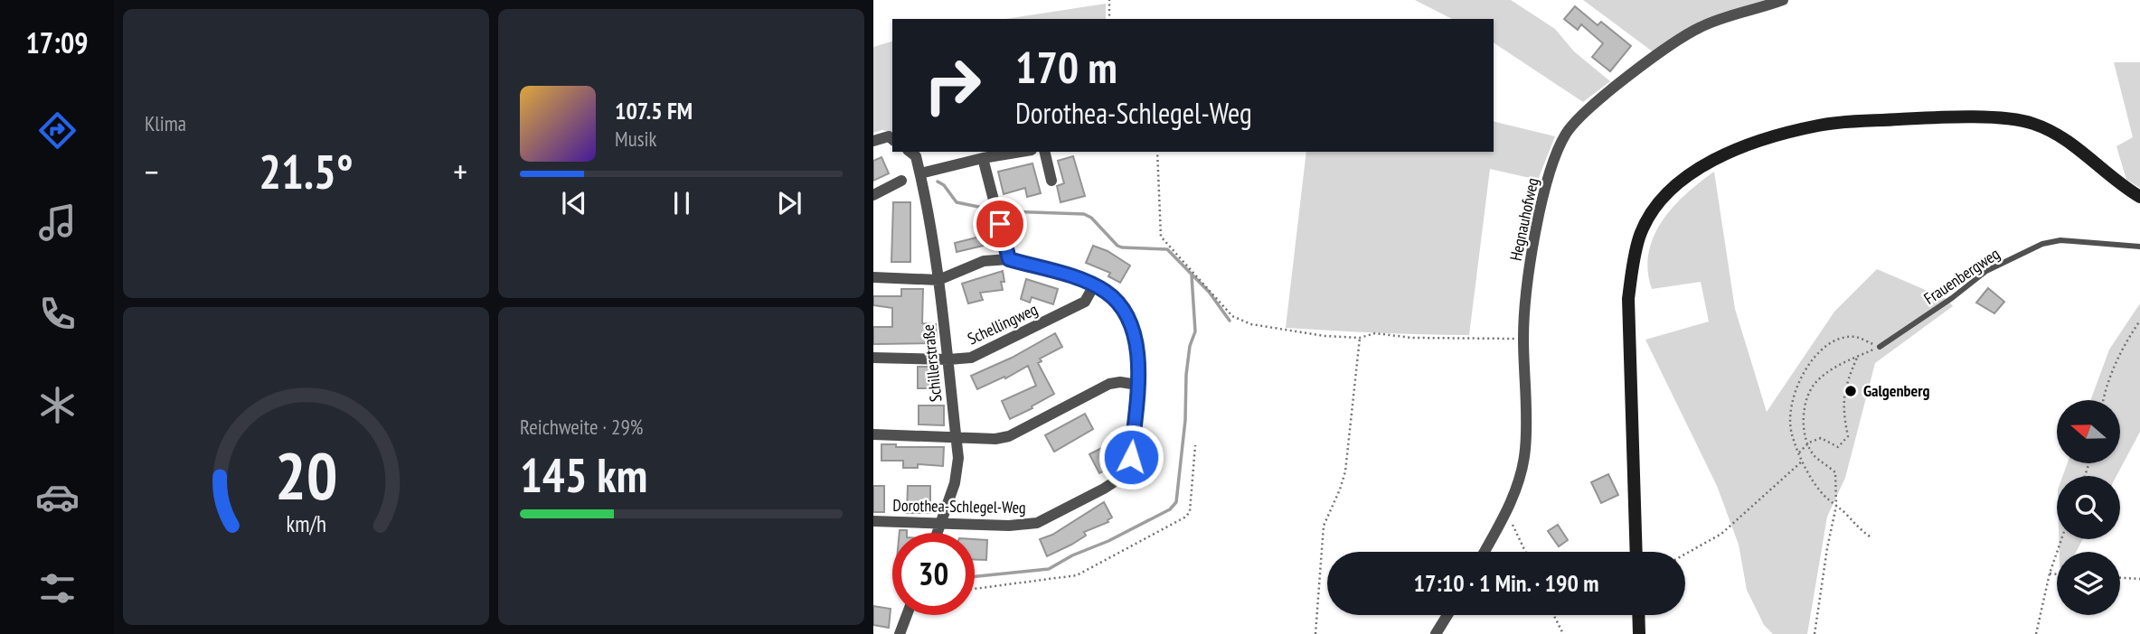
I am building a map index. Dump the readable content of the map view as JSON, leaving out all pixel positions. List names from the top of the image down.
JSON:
{
  "streets": {
    "street": [
      "Hegnauhofweg",
      "Schellingweg",
      "Schillerstraße",
      "Dorothea-Schlegel-Weg"
    ],
    "lane": ["Frauenbergweg"]
  },
  "crossings": [
    ["Schellingweg", "Schillerstraße"],
    ["Schellingweg", "Dorothea-Schlegel-Weg"],
    ["Schillerstraße", "Dorothea-Schlegel-Weg"]
  ],
  "places": ["Galgenberg"],
  "north": "left",
  "page": {
    "tabs": "17:09",
    "tile": [
      "Klima",
      ["Reichweite · 29%", "145 km"]
    ],
    "turn": ["170 m", "Dorothea-Schlegel-Weg"],
    "song": ["107.5 FM", "Musik"],
    "heat": ["−", "21.5°", "+"],
    "limit": "30",
    "trip": "17:10 · 1 Min. · 190 m",
    "gauge": ["20", "km/h"]
  }
}
